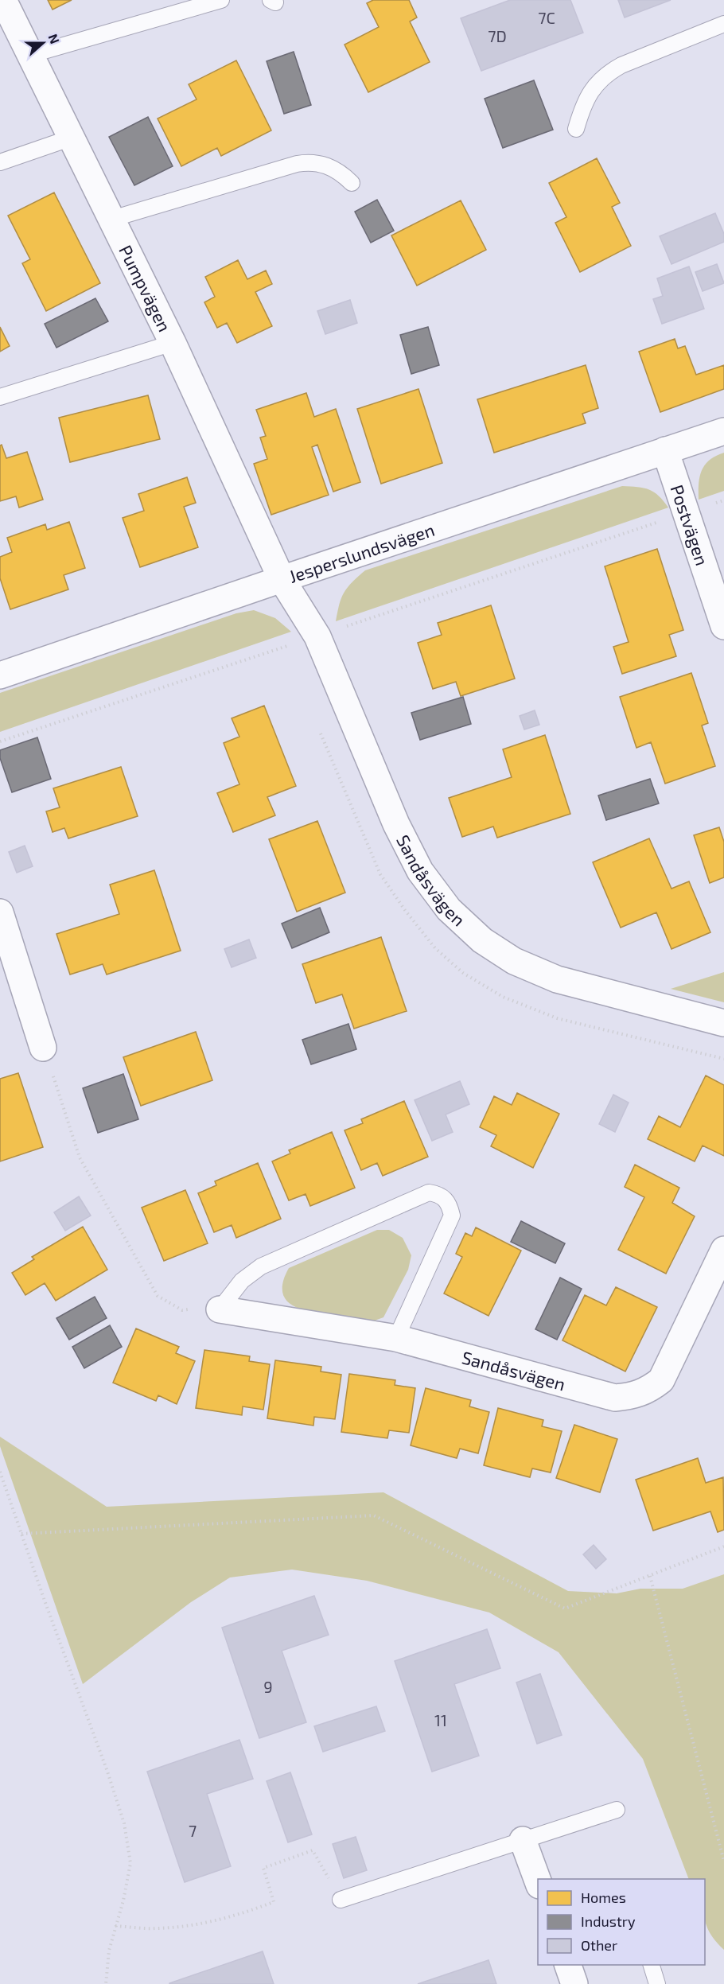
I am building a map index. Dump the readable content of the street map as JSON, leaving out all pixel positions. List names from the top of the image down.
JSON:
{
  "streets": {
    "street": [
      "Pumpvägen",
      "Postvägen",
      "Jesperslundsvägen",
      "Sandåsvägen"
    ]
  },
  "crossings": [
    ["Pumpvägen", "Jesperslundsvägen"],
    ["Pumpvägen", "Sandåsvägen"],
    ["Postvägen", "Jesperslundsvägen"],
    ["Jesperslundsvägen", "Sandåsvägen"]
  ],
  "house_numbers": [
    "7C",
    "7D",
    "9",
    "11",
    "7"
  ],
  "legend": ["Homes", "Industry", "Other"],
  "north": "right"
}
